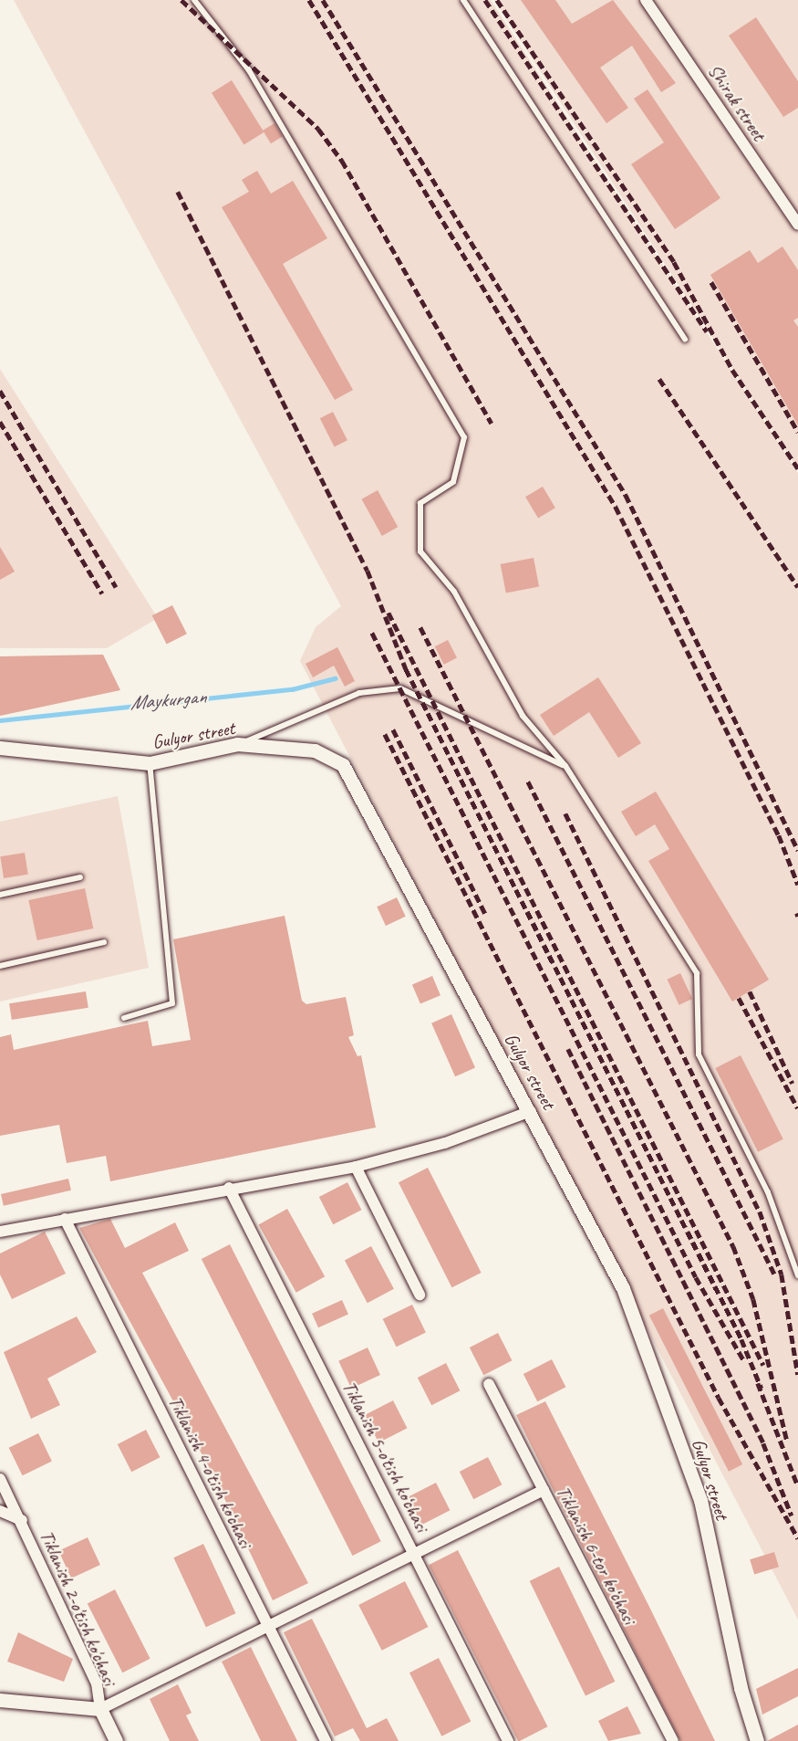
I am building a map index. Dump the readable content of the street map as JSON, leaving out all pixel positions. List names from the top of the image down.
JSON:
{
  "streets": {
    "street": [
      "Shirak street",
      "Gulyor street",
      "Tiklanish 5-o'tish ko‘chasi",
      "Tiklanish 4-o'tish ko‘chasi",
      "Tiklanish 6-tor ko‘chasi",
      "Tiklanish 2-o'tish ko'chasi"
    ]
  },
  "water": ["Maykurgan"]
}
